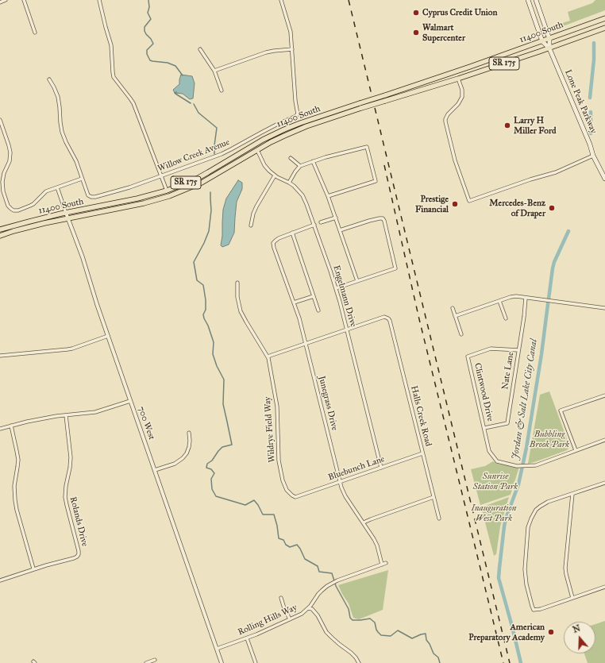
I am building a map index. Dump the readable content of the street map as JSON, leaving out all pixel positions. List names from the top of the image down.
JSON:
{
  "streets": {
    "main road": ["11400 South", "SR 175", "Lone Peak Parkway"],
    "street": [
      "Willow Creek Avenue",
      "Engelmann Drive",
      "Nate Lane",
      "Clintwood Drive",
      "Junegrass Drive",
      "Halls Creek Road",
      "700 West",
      "Wildrye Field Way",
      "Bluebunch Lane",
      "Rolands Drive",
      "Rolling Hills Way"
    ]
  },
  "crossings": [
    ["11400 South", "Lone Peak Parkway"],
    ["11400 South", "Engelmann Drive"],
    ["11400 South", "700 West"],
    ["Engelmann Drive", "Halls Creek Road"],
    ["Engelmann Drive", "Bluebunch Lane"],
    ["Nate Lane", "Clintwood Drive"],
    ["Junegrass Drive", "Bluebunch Lane"],
    ["Junegrass Drive", "Rolling Hills Way"],
    ["Halls Creek Road", "Bluebunch Lane"],
    ["700 West", "Rolling Hills Way"],
    ["Wildrye Field Way", "Bluebunch Lane"]
  ],
  "water": ["Jordan & Salt Lake City Canal"],
  "parks": ["Bubbling Brook Park", "Sunrise Station Park", "Inauguration West Park"],
  "places": [
    "Cyprus Credit Union",
    "Walmart Supercenter",
    "Larry H Miller Ford",
    "Prestige Financial",
    "Mercedes-Benz of Draper",
    "American Preparatory Academy"
  ],
  "north": "top"
}
